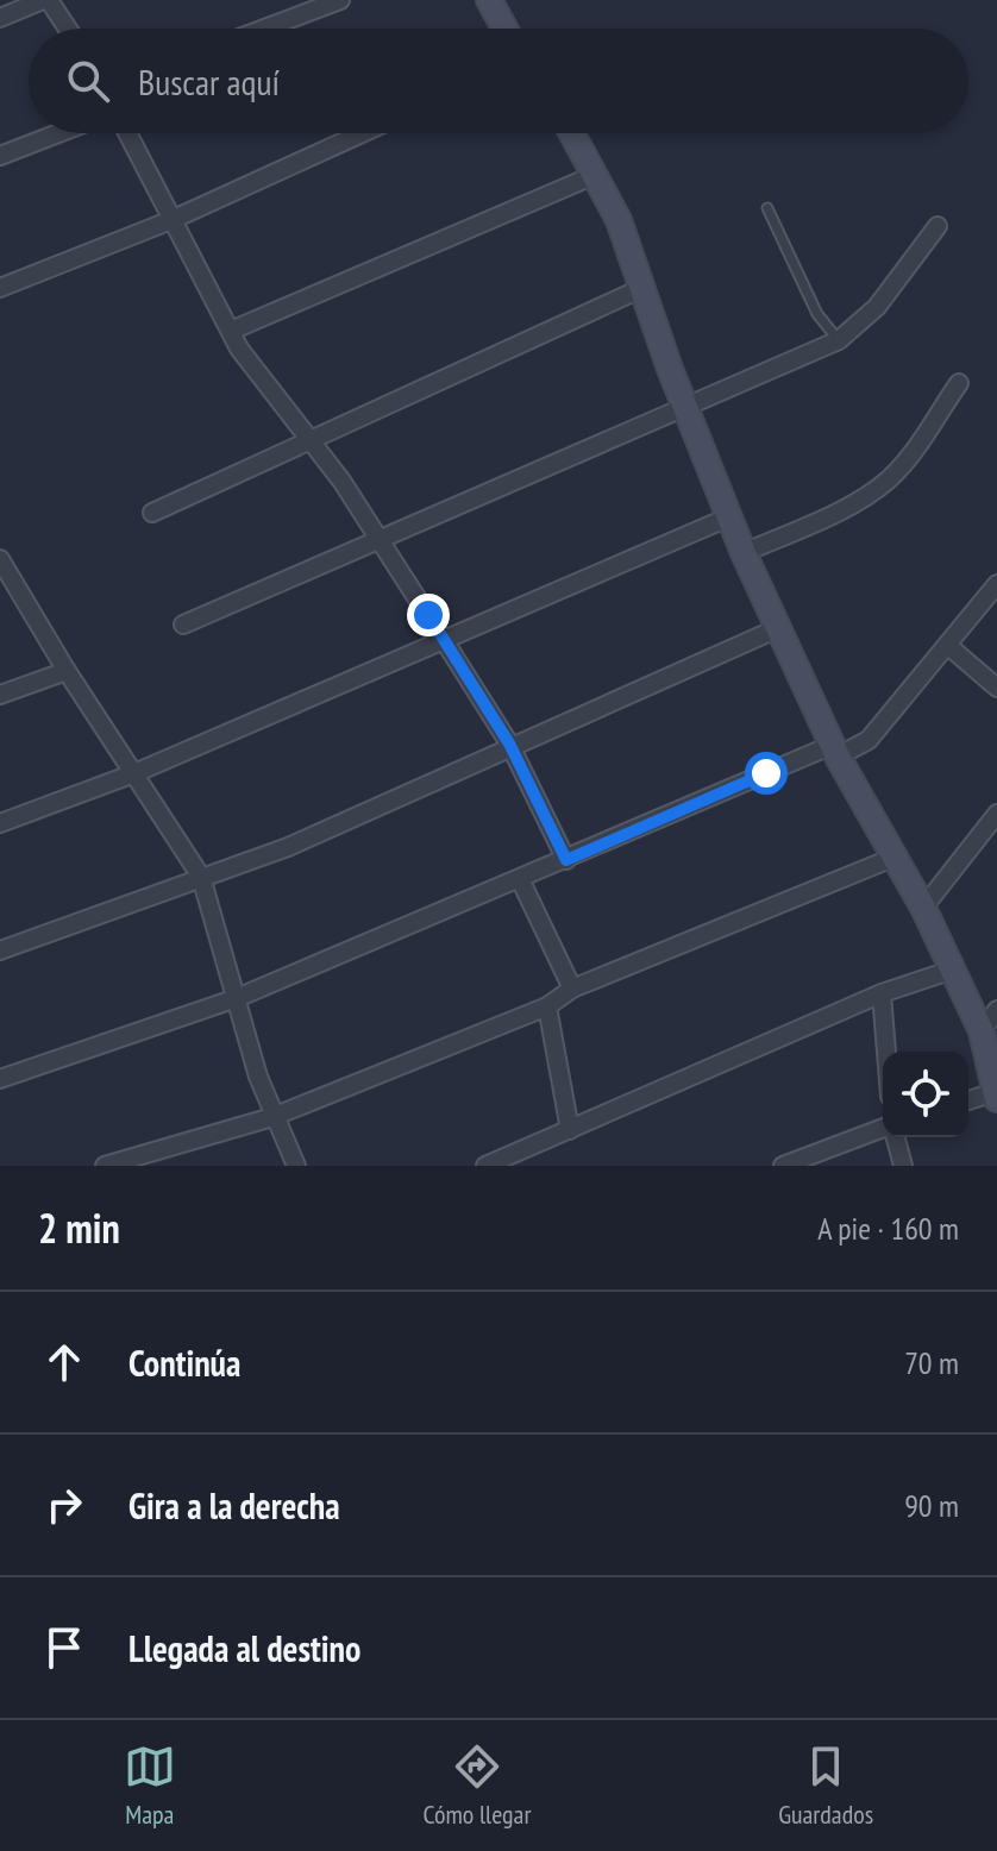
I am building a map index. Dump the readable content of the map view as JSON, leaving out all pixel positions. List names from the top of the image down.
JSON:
{
  "page": {
    "search": "Buscar aquí",
    "heading": ["2 min", "A pie · 160 m"],
    "list": [
      ["Continúa", "70 m"],
      ["Gira a la derecha", "90 m"],
      "Llegada al destino"
    ],
    "nav": ["Mapa", "Cómo llegar", "Guardados"]
  }
}
